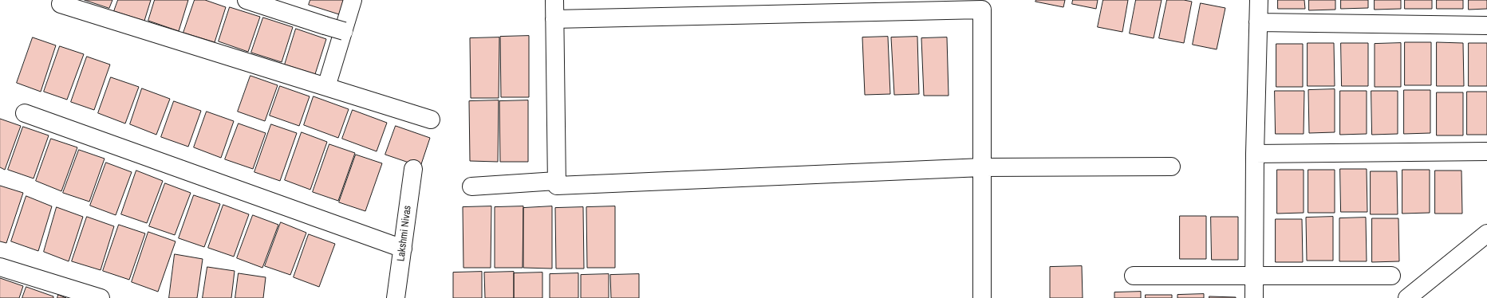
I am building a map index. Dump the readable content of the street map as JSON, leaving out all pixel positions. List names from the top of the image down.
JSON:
{
  "streets": {
    "street": ["Lakshmi Nivas"]
  }
}
